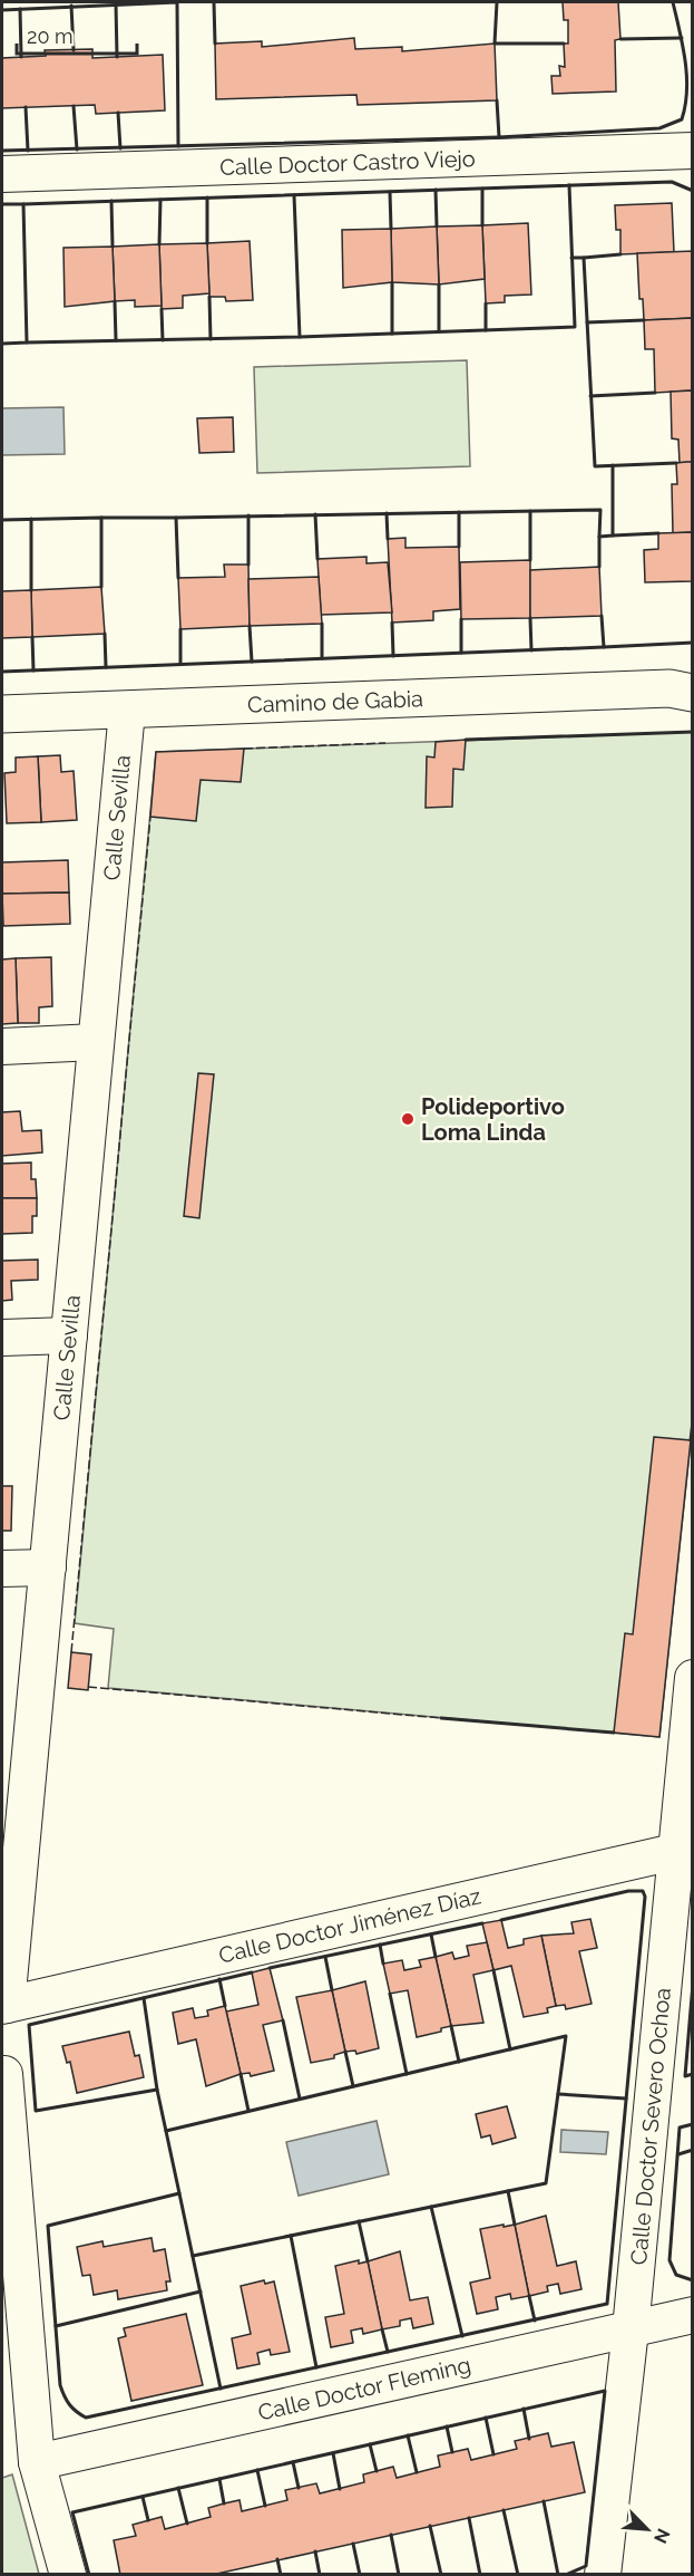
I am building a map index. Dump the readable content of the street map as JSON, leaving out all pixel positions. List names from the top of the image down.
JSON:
{
  "streets": {
    "street": [
      "Calle Doctor Castro Viejo",
      "Camino de Gabia",
      "Calle Sevilla",
      "Calle Doctor Jiménez Díaz",
      "Calle Doctor Severo Ochoa",
      "Calle Doctor Fleming"
    ]
  },
  "crossings": [
    ["Camino de Gabia", "Calle Sevilla"],
    ["Calle Sevilla", "Calle Doctor Jiménez Díaz"],
    ["Calle Doctor Jiménez Díaz", "Calle Doctor Severo Ochoa"],
    ["Calle Doctor Severo Ochoa", "Calle Doctor Fleming"]
  ],
  "places": ["Polideportivo Loma Linda"],
  "scale_bar": "20 m",
  "north": "bottom right"
}
